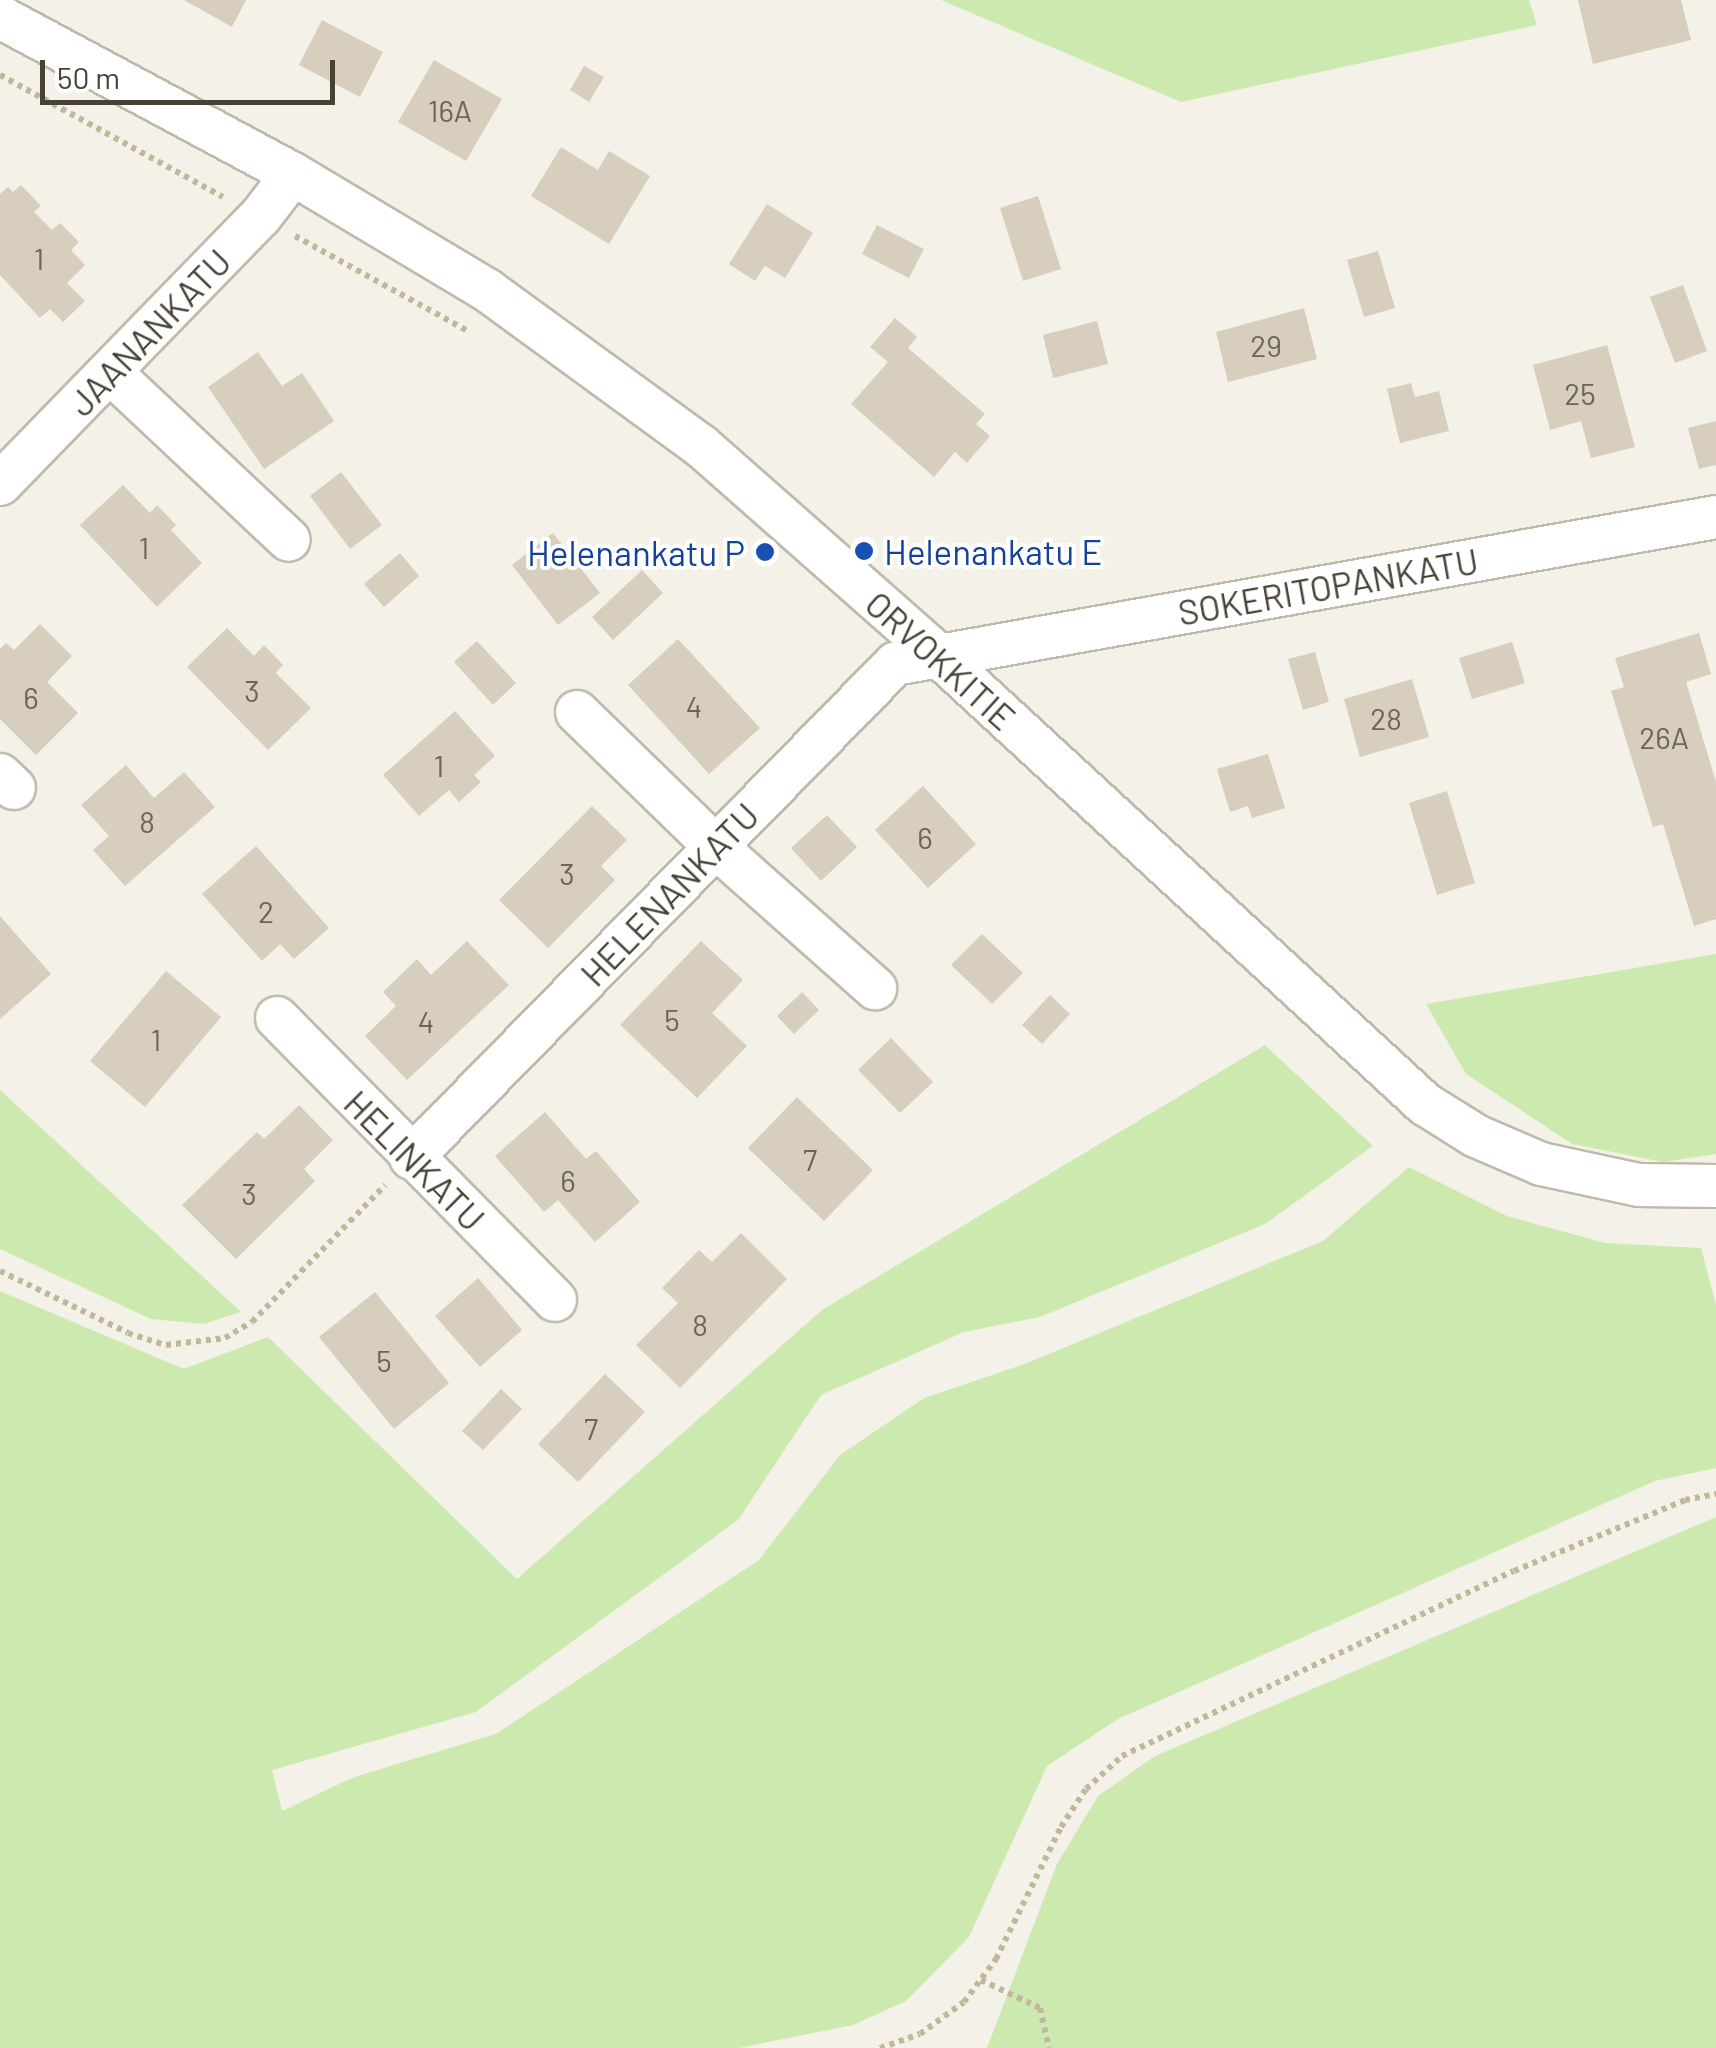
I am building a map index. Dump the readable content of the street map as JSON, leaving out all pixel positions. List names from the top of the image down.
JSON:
{
  "streets": {
    "street": [
      "JAANANKATU",
      "SOKERITOPANKATU",
      "ORVOKKITIE",
      "HELENANKATU",
      "HELINKATU"
    ]
  },
  "crossings": [
    ["JAANANKATU", "ORVOKKITIE"],
    ["SOKERITOPANKATU", "ORVOKKITIE"],
    ["SOKERITOPANKATU", "HELENANKATU"],
    ["ORVOKKITIE", "HELENANKATU"],
    ["HELENANKATU", "HELINKATU"]
  ],
  "places": ["Helenankatu E", "Helenankatu P"],
  "house_numbers": [
    "16A",
    "1",
    "29",
    "25",
    "1",
    "3",
    "6",
    "4",
    "28",
    "26A",
    "1",
    "8",
    "6",
    "3",
    "2",
    "5",
    "4",
    "1",
    "7",
    "6",
    "3",
    "8",
    "5",
    "7"
  ],
  "scale_bar": "50 m"
}
